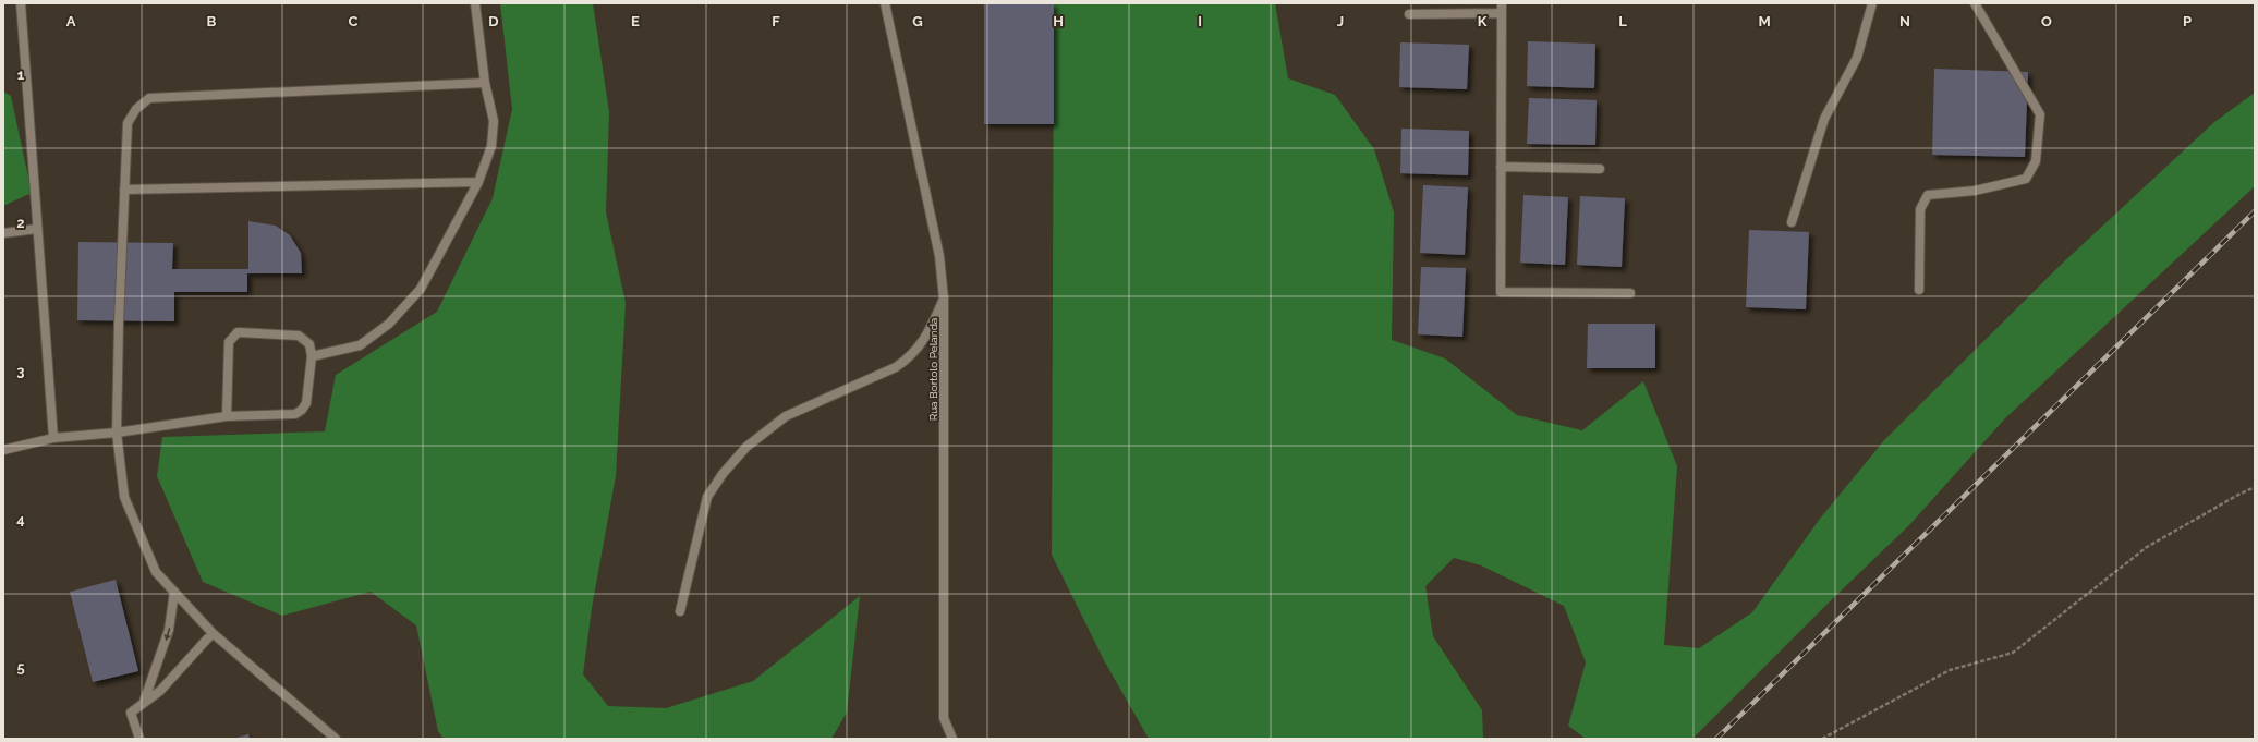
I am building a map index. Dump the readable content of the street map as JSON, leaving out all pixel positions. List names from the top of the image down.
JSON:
{
  "streets": {
    "street": ["Rua Bortolo Pelanda"]
  },
  "grid": {
    "columns": [
      "A",
      "B",
      "C",
      "D",
      "E",
      "F",
      "G",
      "H",
      "I",
      "J",
      "K",
      "L",
      "M",
      "N",
      "O",
      "P"
    ],
    "rows": [
      "1",
      "2",
      "3",
      "4",
      "5"
    ]
  }
}
